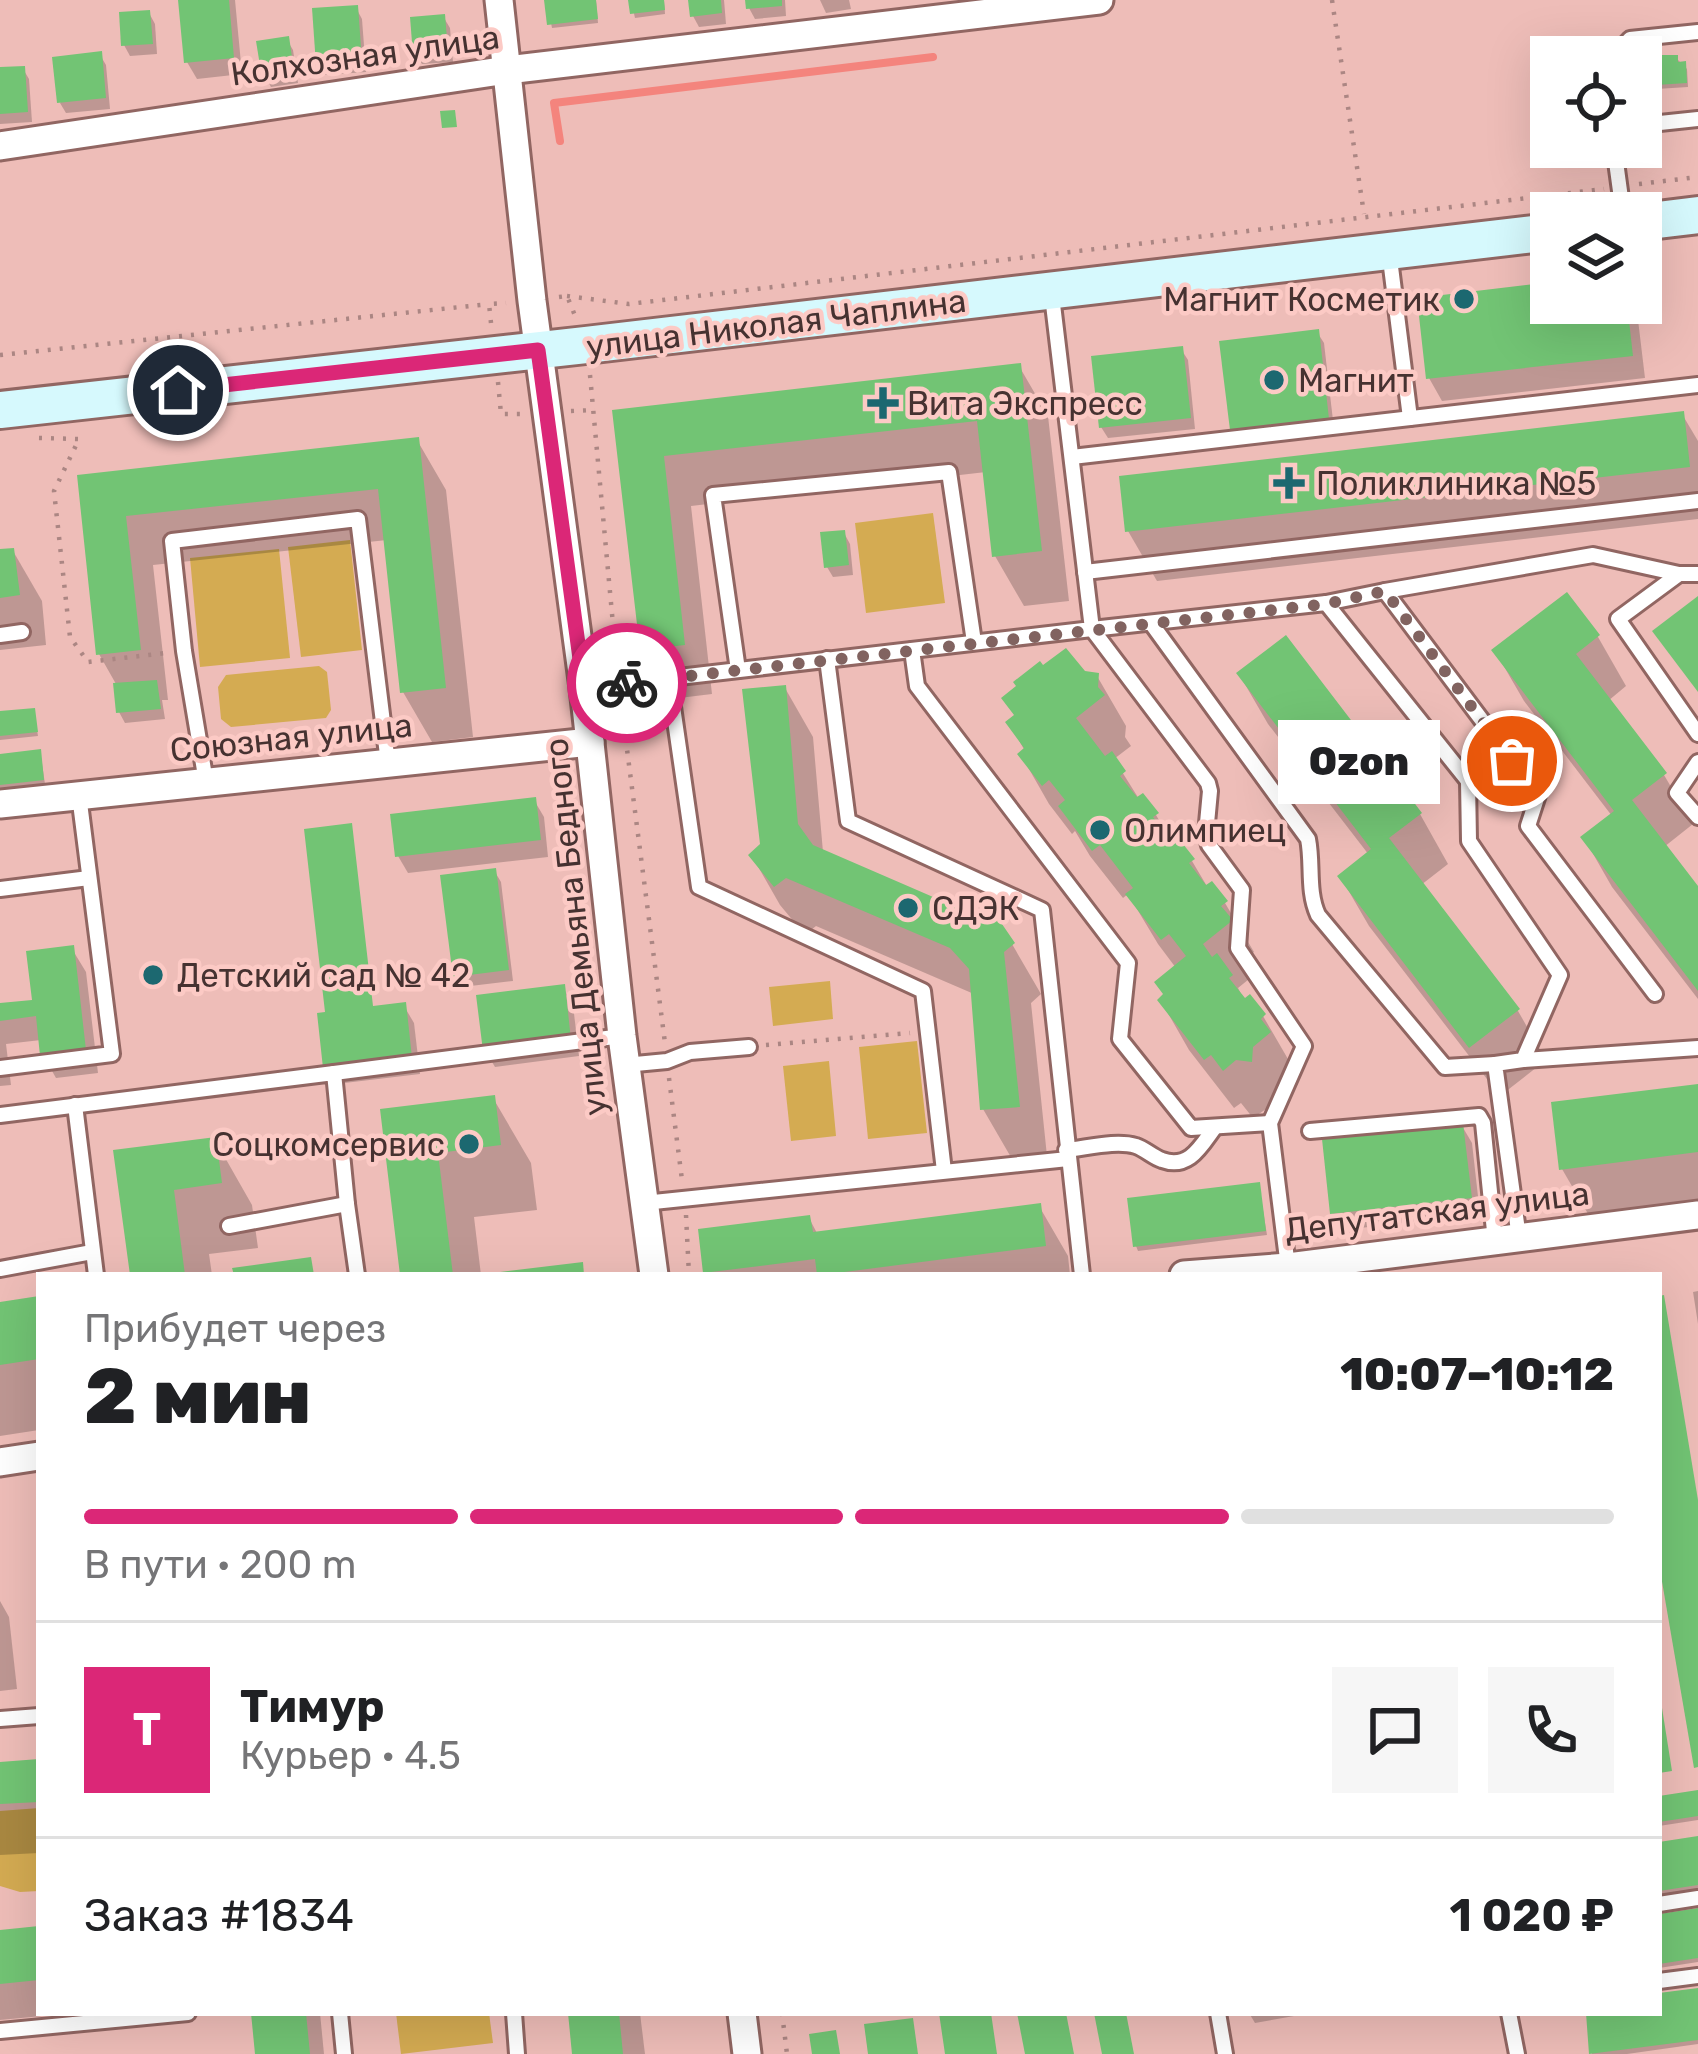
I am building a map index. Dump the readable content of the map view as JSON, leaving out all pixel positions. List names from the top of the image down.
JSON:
{
  "streets": {
    "street": [
      "Колхозная улица",
      "улица Николая Чаплина",
      "Союзная улица",
      "улица Демьяна Бедного",
      "Депутатская улица"
    ]
  },
  "crossings": [
    ["Колхозная улица", "улица Демьяна Бедного"],
    ["улица Николая Чаплина", "улица Демьяна Бедного"],
    ["Союзная улица", "улица Демьяна Бедного"]
  ],
  "places": {
    "other": [
      "Магнит Косметик",
      "Магнит",
      "Ozon",
      "Олимпиец",
      "СДЭК",
      "Детский сад № 42",
      "Соцкомсервис"
    ],
    "health": ["Вита Экспресс", "Поликлиника №5"]
  },
  "page": {
    "bubble": "Ozon",
    "heading": ["2 мин", "Прибудет через", "10:07–10:12"],
    "panel": [
      "Тимур",
      "Курьер · 4.5",
      "Заказ #1834",
      "1 020 ₽"
    ],
    "bar": "В пути · 200 m",
    "round": "Т"
  }
}
